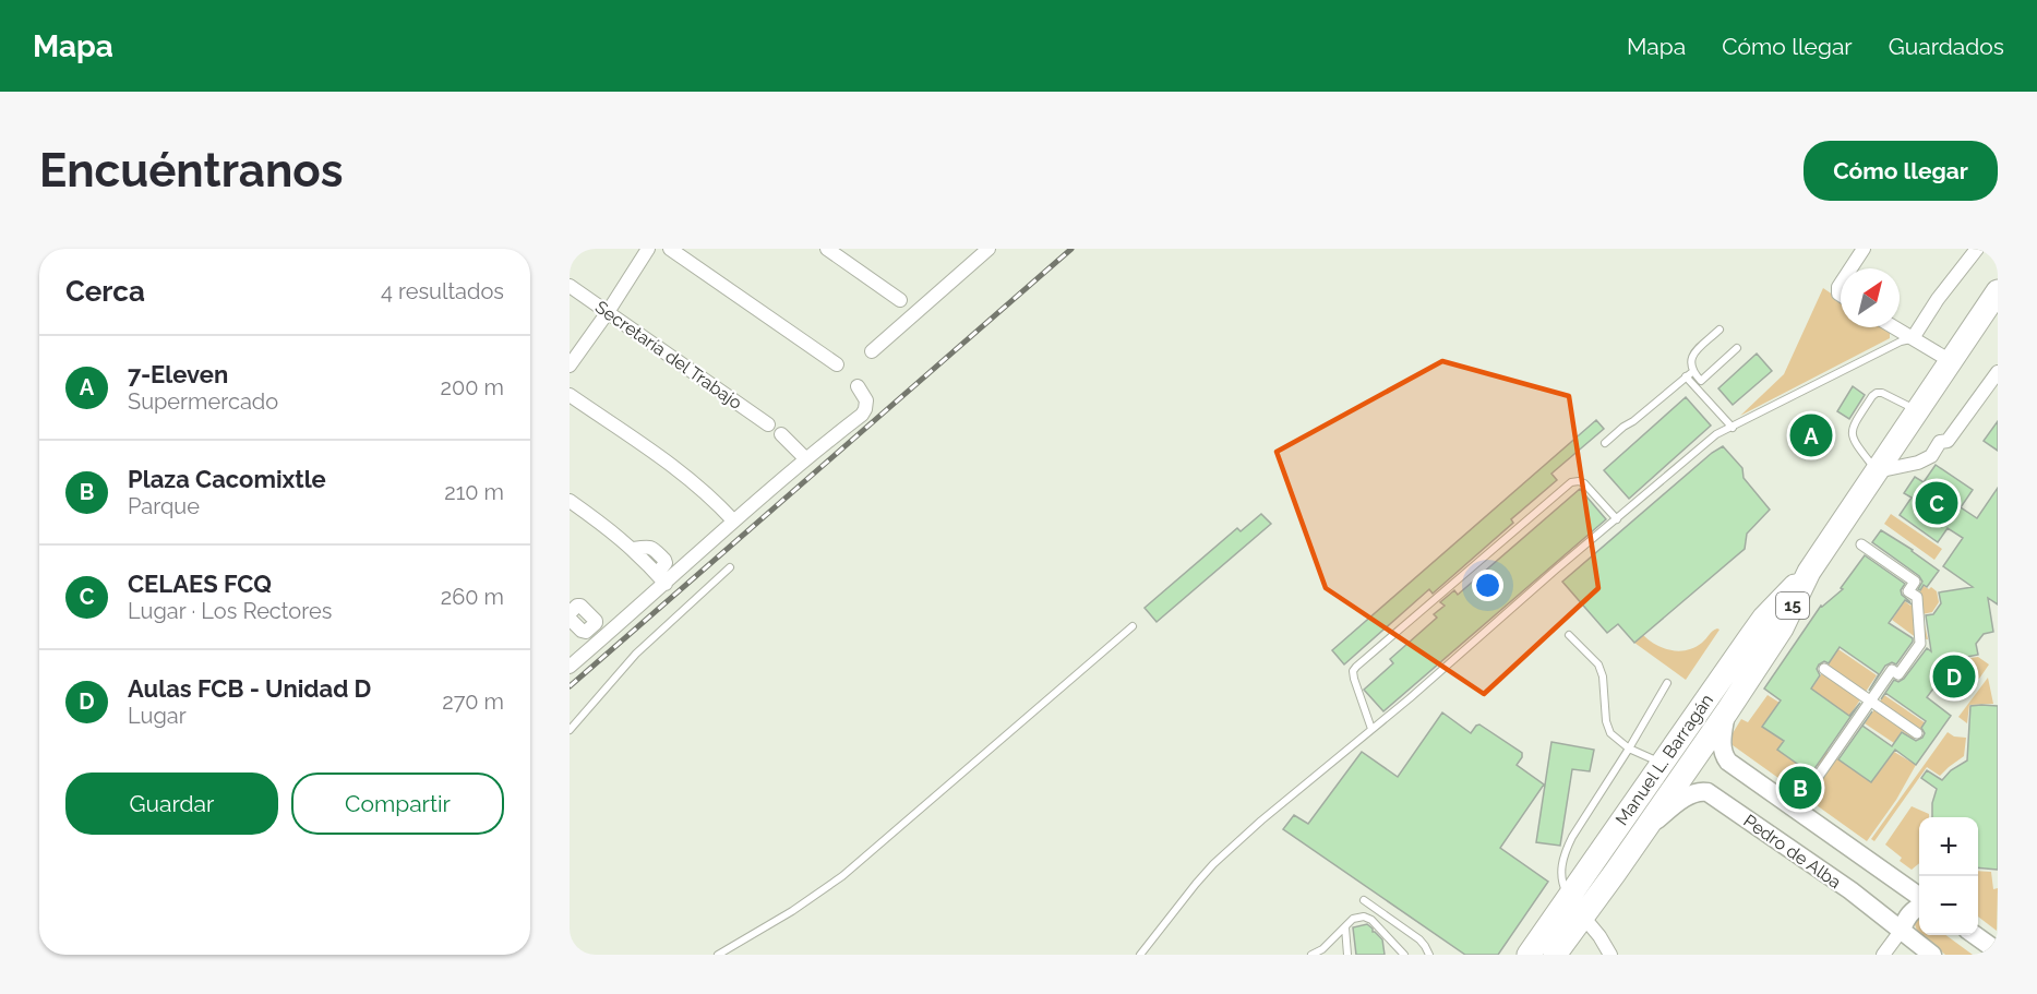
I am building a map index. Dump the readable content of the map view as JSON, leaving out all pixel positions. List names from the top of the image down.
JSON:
{
  "streets": {
    "highway": ["15", "Manuel L. Barragán"],
    "street": ["Secretaría del Trabajo", "Pedro de Alba"]
  },
  "crossings": [
    ["Manuel L. Barragán", "Pedro de Alba"]
  ],
  "north": "top right",
  "page": {
    "header": "Mapa",
    "nav": ["Mapa", "Cómo llegar", "Guardados"],
    "buttons": [
      "Cómo llegar",
      ["Guardar", "Compartir"]
    ],
    "title": "Encuéntranos",
    "heading": ["Cerca", "4 resultados"],
    "list": [
      {
        "mark": "A",
        "name": "7-Eleven",
        "note": "Supermercado",
        "value": "200 m"
      },
      {
        "mark": "B",
        "name": "Plaza Cacomixtle",
        "note": "Parque",
        "value": "210 m"
      },
      {
        "mark": "C",
        "name": "CELAES FCQ",
        "note": "Lugar · Los Rectores",
        "value": "260 m"
      },
      {
        "mark": "D",
        "name": "Aulas FCB - Unidad D",
        "note": "Lugar",
        "value": "270 m"
      }
    ],
    "pins": [
      "A",
      "C",
      "D",
      "B"
    ],
    "map_buttons": ["+", "−"]
  }
}
